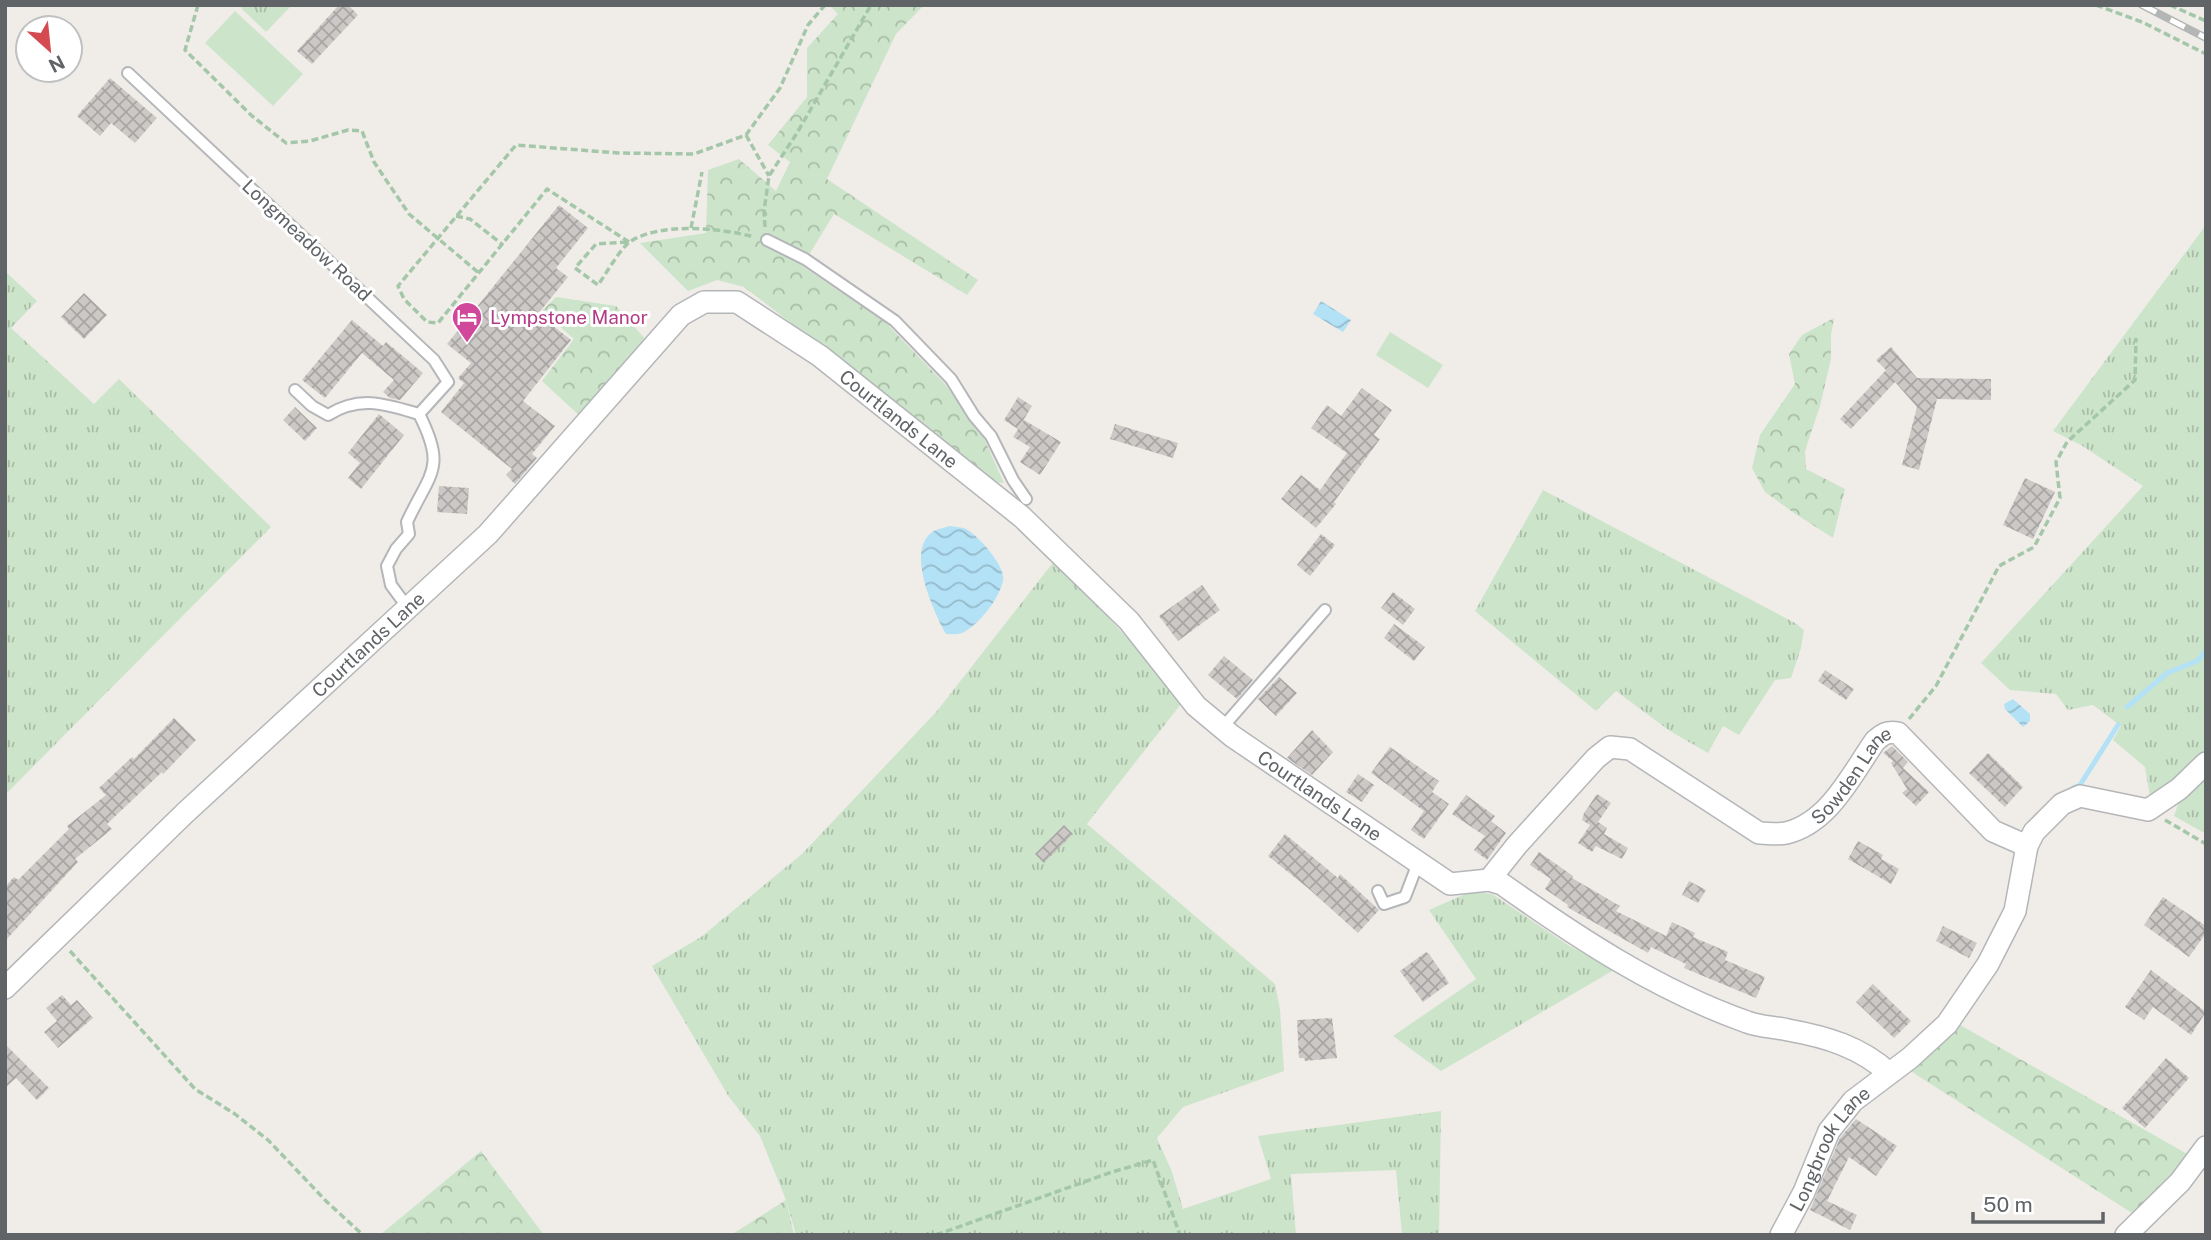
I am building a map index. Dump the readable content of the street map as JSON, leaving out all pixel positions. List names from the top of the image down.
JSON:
{
  "streets": {
    "street": ["Courtlands Lane", "Sowden Lane", "Longbrook Lane"],
    "lane": ["Longmeadow Road"]
  },
  "crossings": [
    ["Courtlands Lane", "Sowden Lane"]
  ],
  "places": {
    "hotel": ["Lympstone Manor"]
  },
  "scale_bar": "50 m",
  "north": "bottom right"
}
